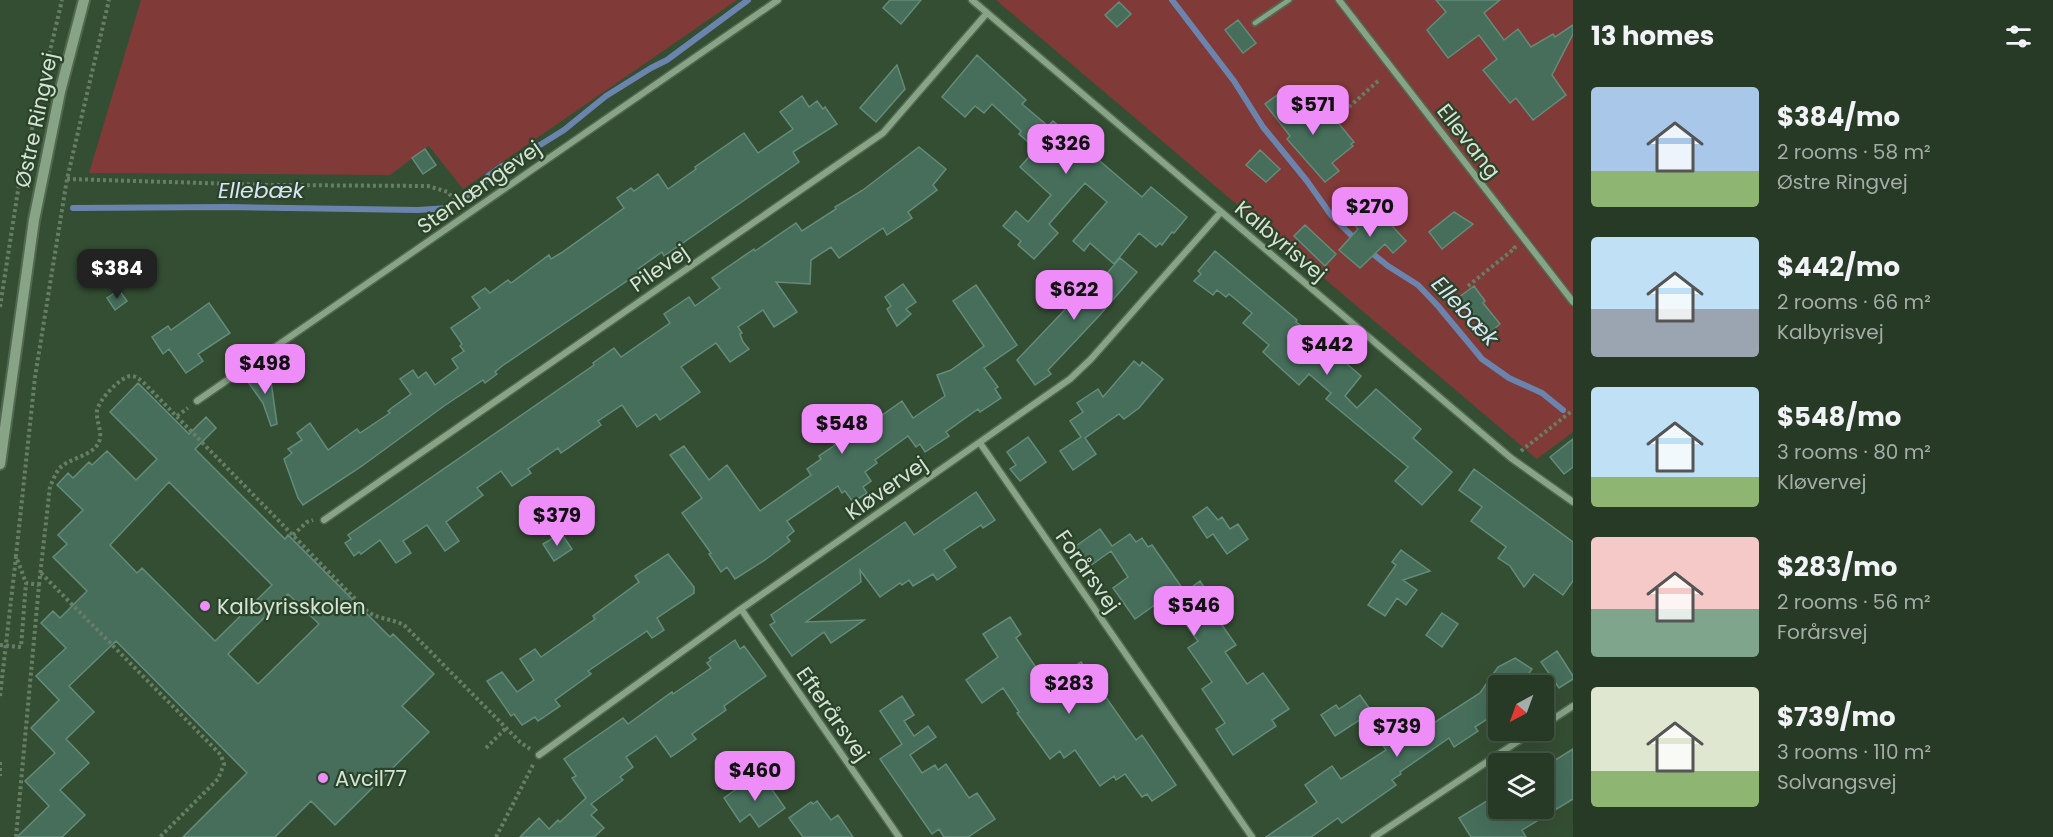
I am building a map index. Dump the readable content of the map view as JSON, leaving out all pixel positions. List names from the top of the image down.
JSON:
{
  "streets": {
    "street": [
      "Østre Ringvej",
      "Ellevang",
      "Stenlængevej",
      "Kalbyrisvej",
      "Pilevej",
      "Kløvervej",
      "Forårsvej",
      "Efterårsvej"
    ]
  },
  "crossings": [
    ["Kalbyrisvej", "Pilevej"],
    ["Kalbyrisvej", "Kløvervej"],
    ["Kløvervej", "Forårsvej"],
    ["Kløvervej", "Efterårsvej"]
  ],
  "water": ["Ellebæk"],
  "places": ["Kalbyrisskolen", "Avcil77"],
  "north": "bottom left",
  "page": {
    "heading": "13 homes",
    "list": [
      {
        "name": "$384/mo",
        "note": "2 rooms · 58 m² · Østre Ringvej"
      },
      {
        "name": "$442/mo",
        "note": "2 rooms · 66 m² · Kalbyrisvej"
      },
      {
        "name": "$548/mo",
        "note": "3 rooms · 80 m² · Kløvervej"
      },
      {
        "name": "$283/mo",
        "note": "2 rooms · 56 m² · Forårsvej"
      },
      {
        "name": "$739/mo",
        "note": "3 rooms · 110 m² · Solvangsvej"
      }
    ],
    "price": [
      "$571",
      "$326",
      "$270",
      "$384",
      "$622",
      "$442",
      "$498",
      "$548",
      "$379",
      "$546",
      "$283",
      "$739",
      "$460"
    ]
  }
}
